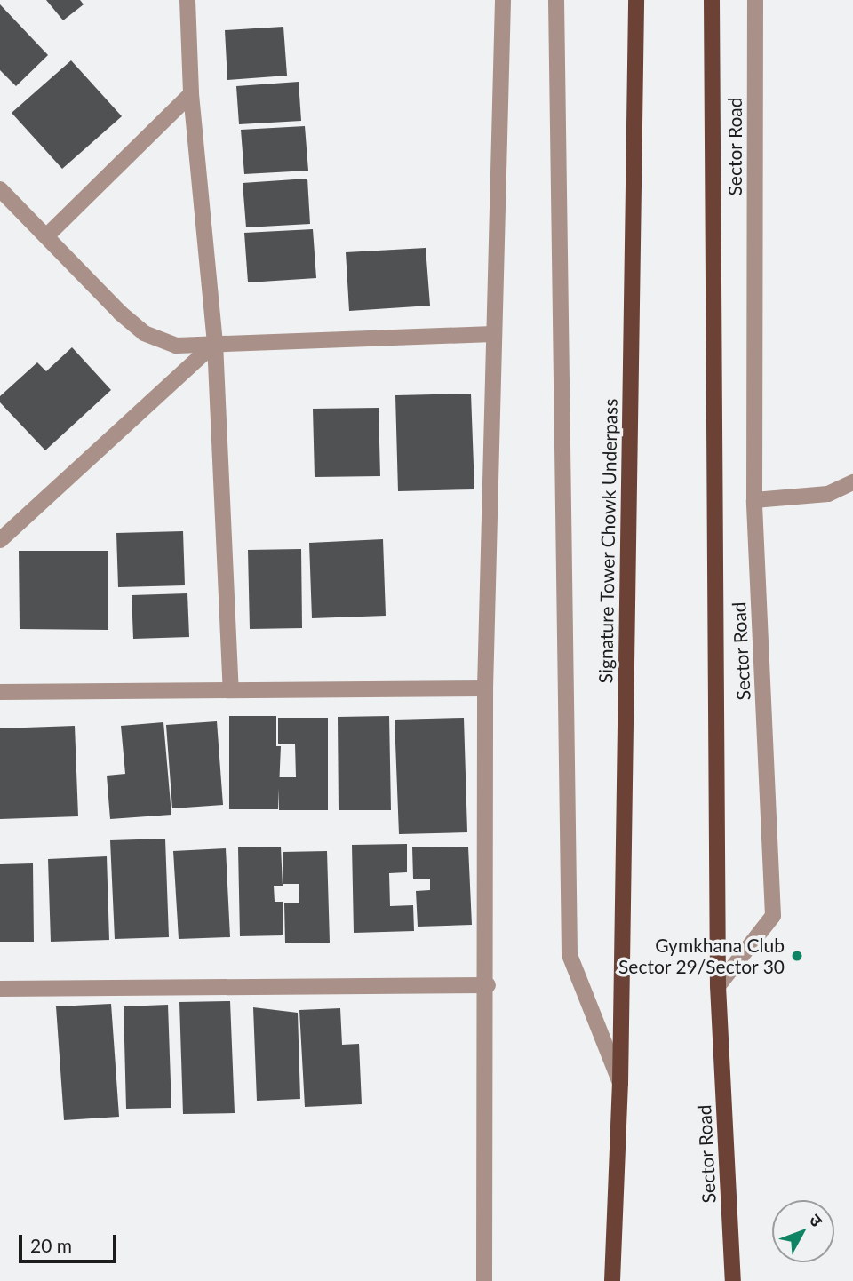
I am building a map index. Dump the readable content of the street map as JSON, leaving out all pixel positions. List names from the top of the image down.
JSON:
{
  "streets": {
    "main road": ["Sector Road", "Signature Tower Chowk Underpass"]
  },
  "places": ["Gymkhana Club Sector 29/Sector 30"],
  "scale_bar": "20 m",
  "north": "top right"
}
